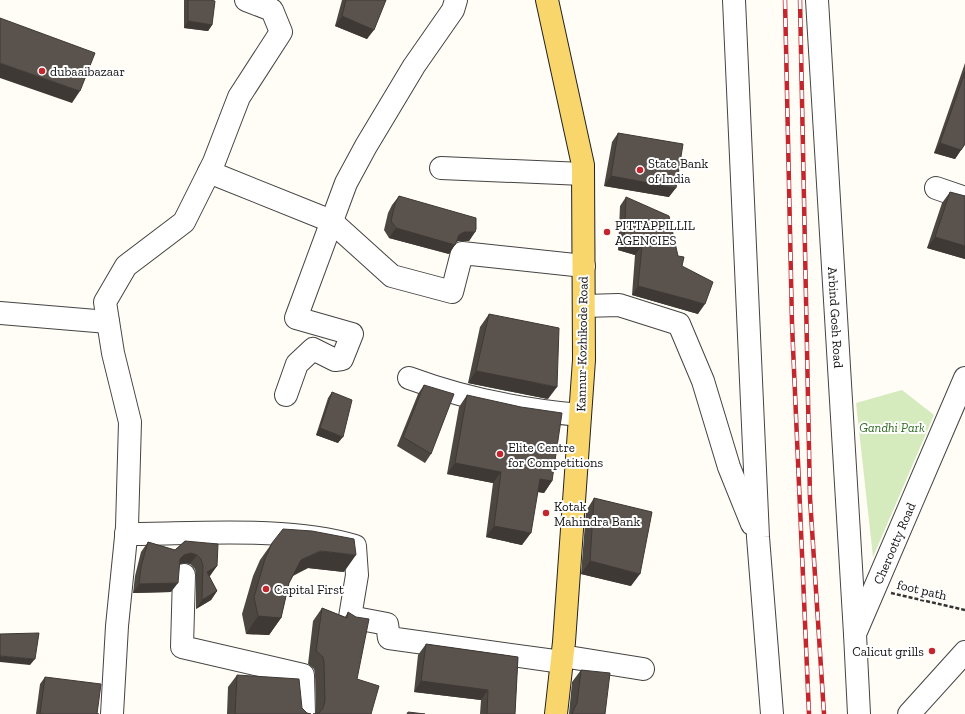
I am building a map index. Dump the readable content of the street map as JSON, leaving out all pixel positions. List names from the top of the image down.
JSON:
{
  "streets": {
    "main road": ["Kannur-Kozhikode Road"],
    "street": ["Arbind Gosh Road", "Cherootty Road"],
    "path": ["foot path"]
  },
  "crossings": [
    ["Arbind Gosh Road", "Cherootty Road"],
    ["Cherootty Road", "foot path"]
  ],
  "parks": ["Gandhi Park"],
  "places": [
    "dubaaibazaar",
    "State Bank of India",
    "PITTAPPILLIL AGENCIES",
    "Elite Centre for Competitions",
    "Kotak Mahindra Bank",
    "Capital First",
    "Calicut grills"
  ]
}
